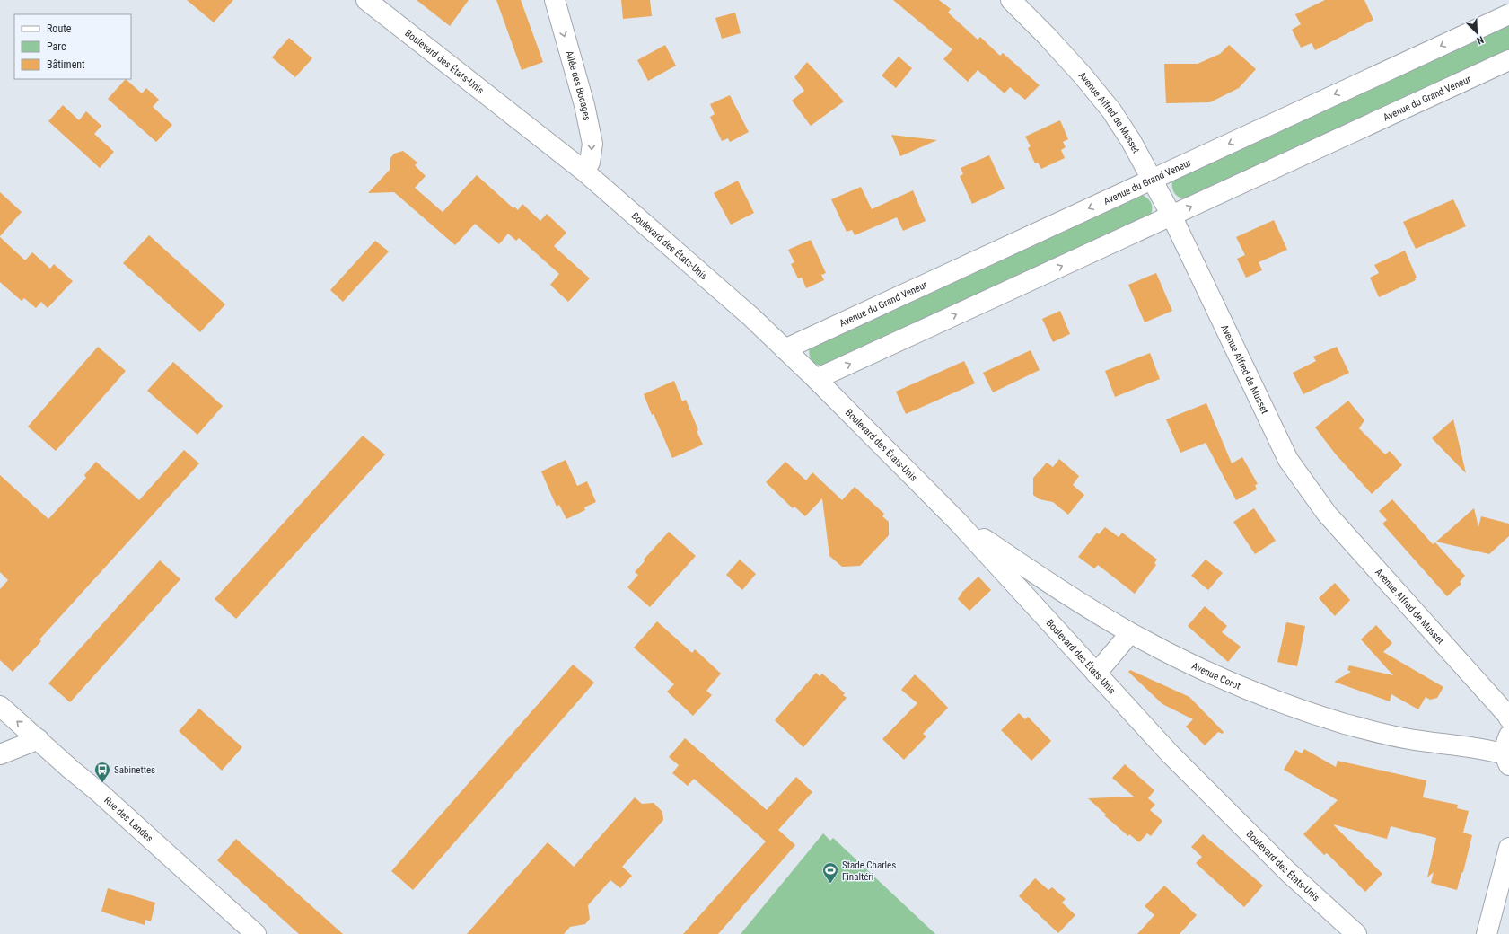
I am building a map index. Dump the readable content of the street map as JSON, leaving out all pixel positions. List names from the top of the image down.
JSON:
{
  "streets": {
    "street": [
      "Boulevard des États-Unis",
      "Allée des Bocages",
      "Avenue du Grand Veneur",
      "Avenue Alfred de Musset",
      "Avenue Corot",
      "Rue des Landes"
    ]
  },
  "crossings": [
    ["Boulevard des États-Unis", "Allée des Bocages"],
    ["Boulevard des États-Unis", "Avenue du Grand Veneur"],
    ["Boulevard des États-Unis", "Avenue Corot"],
    ["Avenue du Grand Veneur", "Avenue Alfred de Musset"]
  ],
  "one_way": ["Allée des Bocages"],
  "places": {
    "bus stop": ["Sabinettes"],
    "sports": ["Stade Charles Finaltéri"]
  },
  "legend": ["Route", "Parc", "Bâtiment"],
  "north": "bottom right"
}
